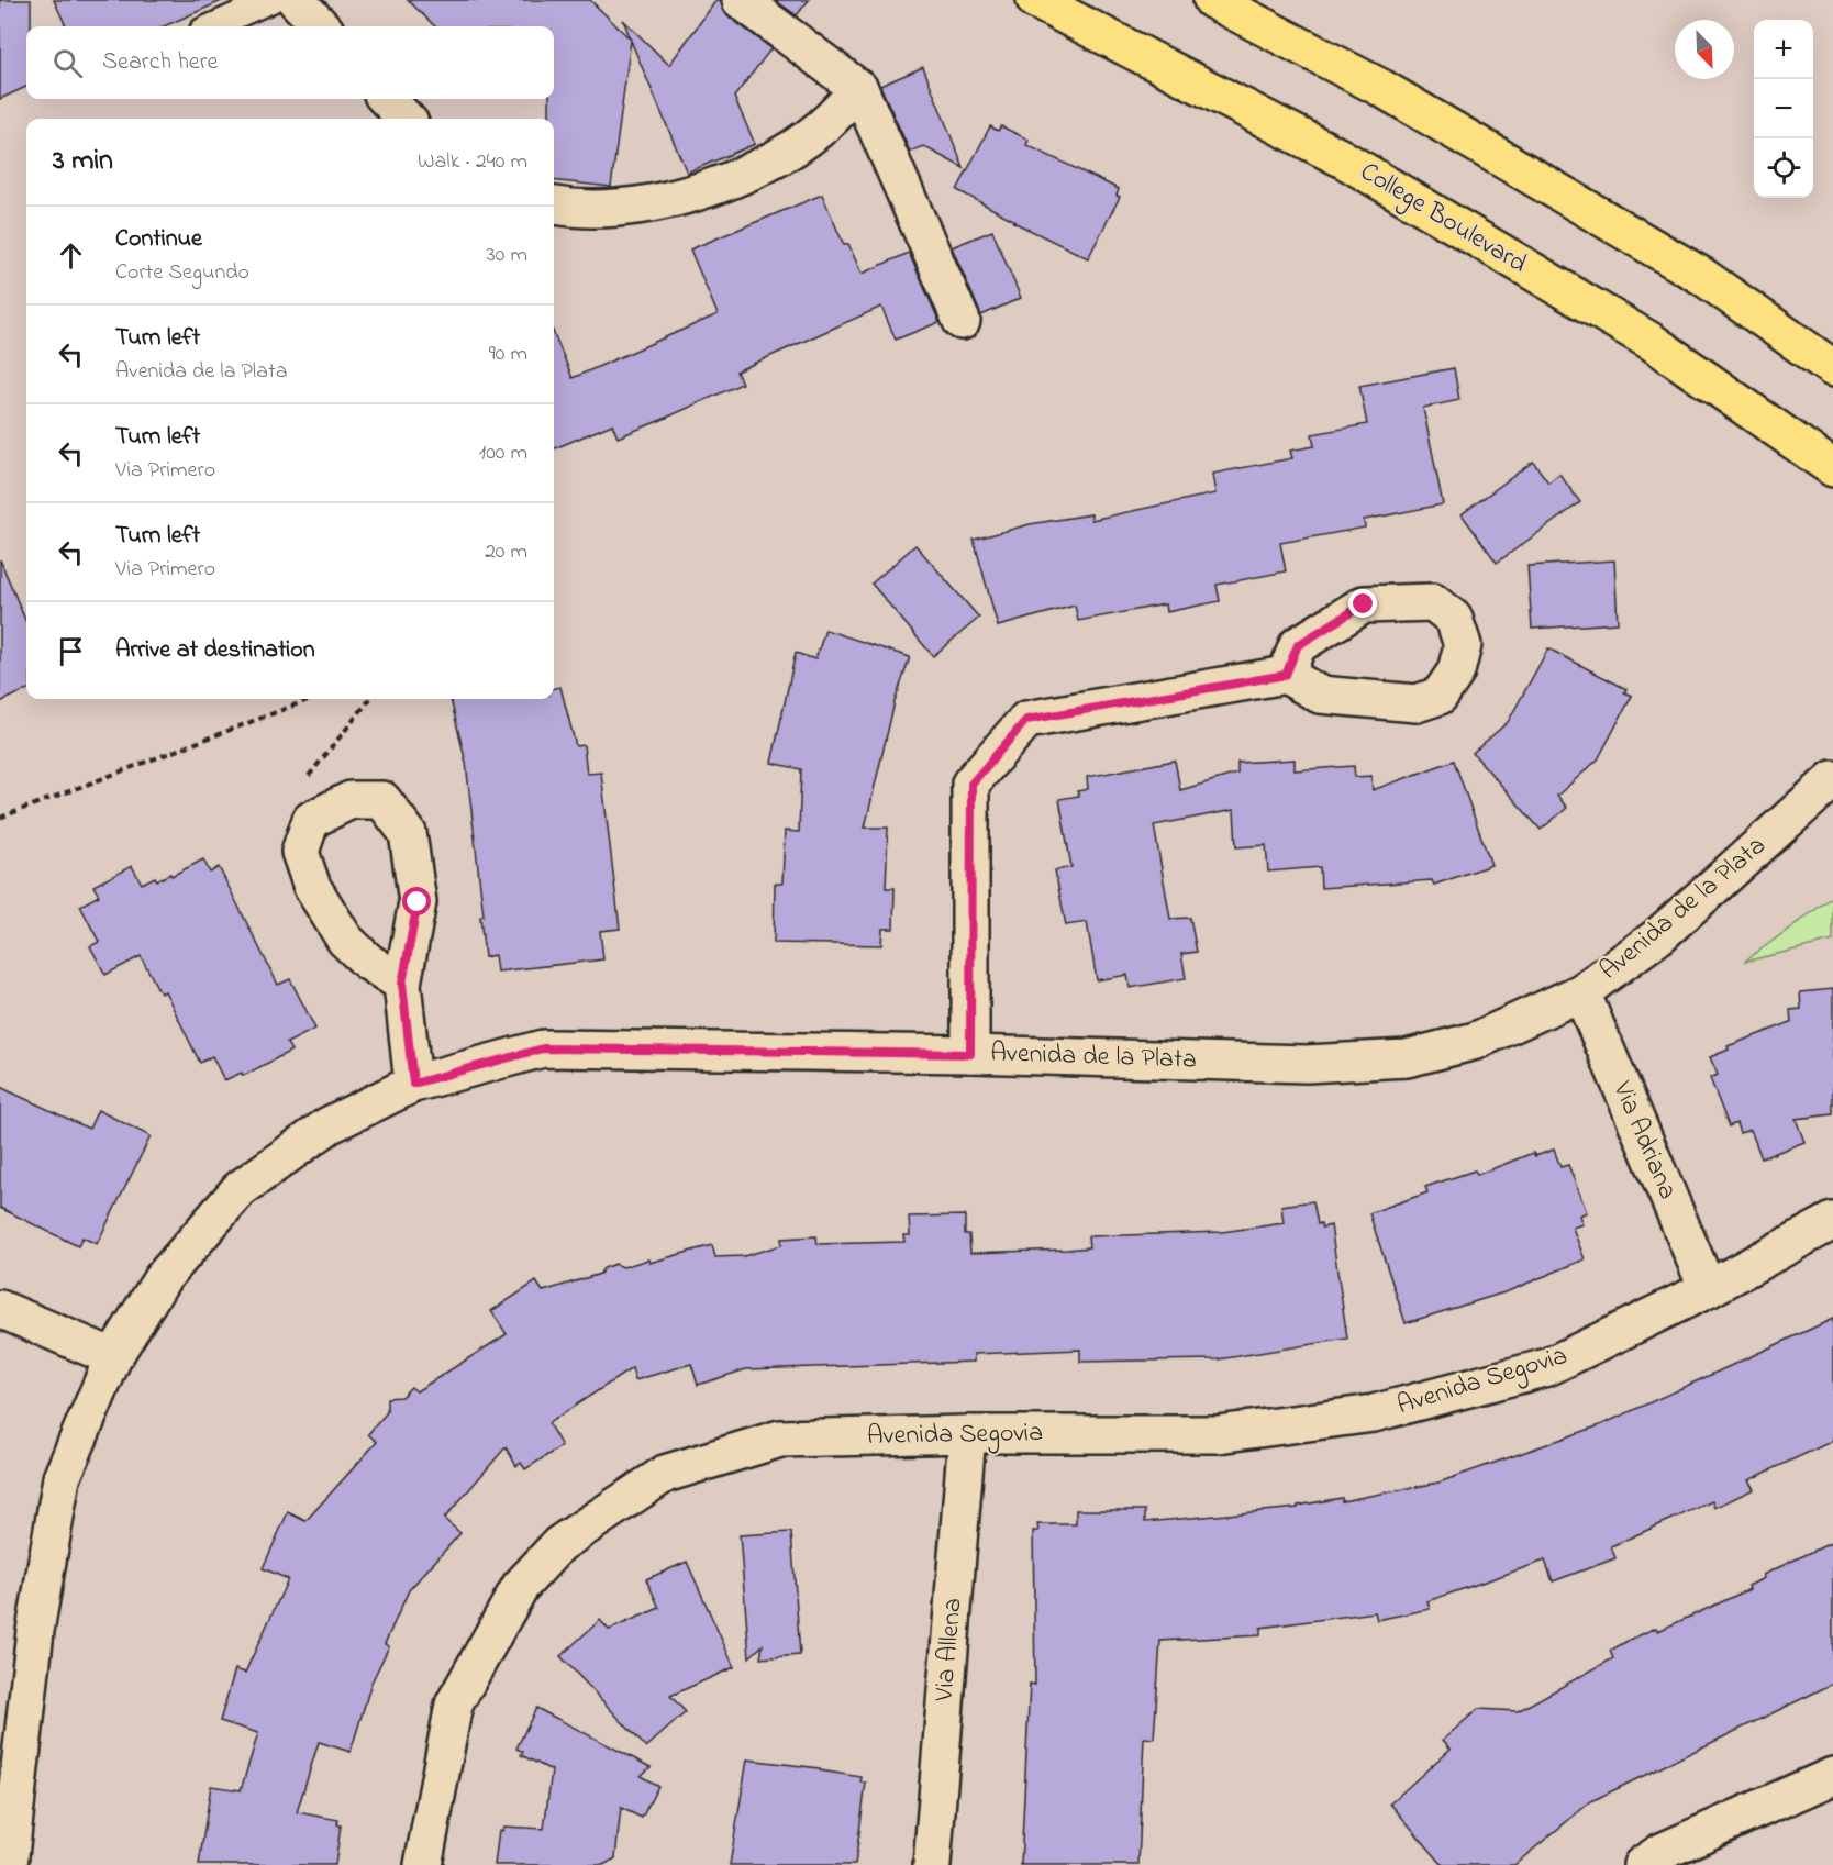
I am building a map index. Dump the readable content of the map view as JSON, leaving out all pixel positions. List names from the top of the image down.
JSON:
{
  "streets": {
    "main road": ["College Boulevard"],
    "street": [
      "Avenida de la Plata",
      "Via Adriana",
      "Avenida Segovia",
      "Via Allena"
    ]
  },
  "crossings": [
    ["Avenida de la Plata", "Via Adriana"],
    ["Via Adriana", "Avenida Segovia"],
    ["Avenida Segovia", "Via Allena"]
  ],
  "north": "bottom right",
  "page": {
    "map_buttons": ["+", "−"],
    "search": "Search here",
    "heading": ["3 min", "Walk · 240 m"],
    "list": [
      ["Continue", "Corte Segundo", "30 m"],
      ["Turn left", "Avenida de la Plata", "90 m"],
      ["Turn left", "Via Primero", "100 m"],
      ["Turn left", "Via Primero", "20 m"],
      "Arrive at destination"
    ]
  }
}
